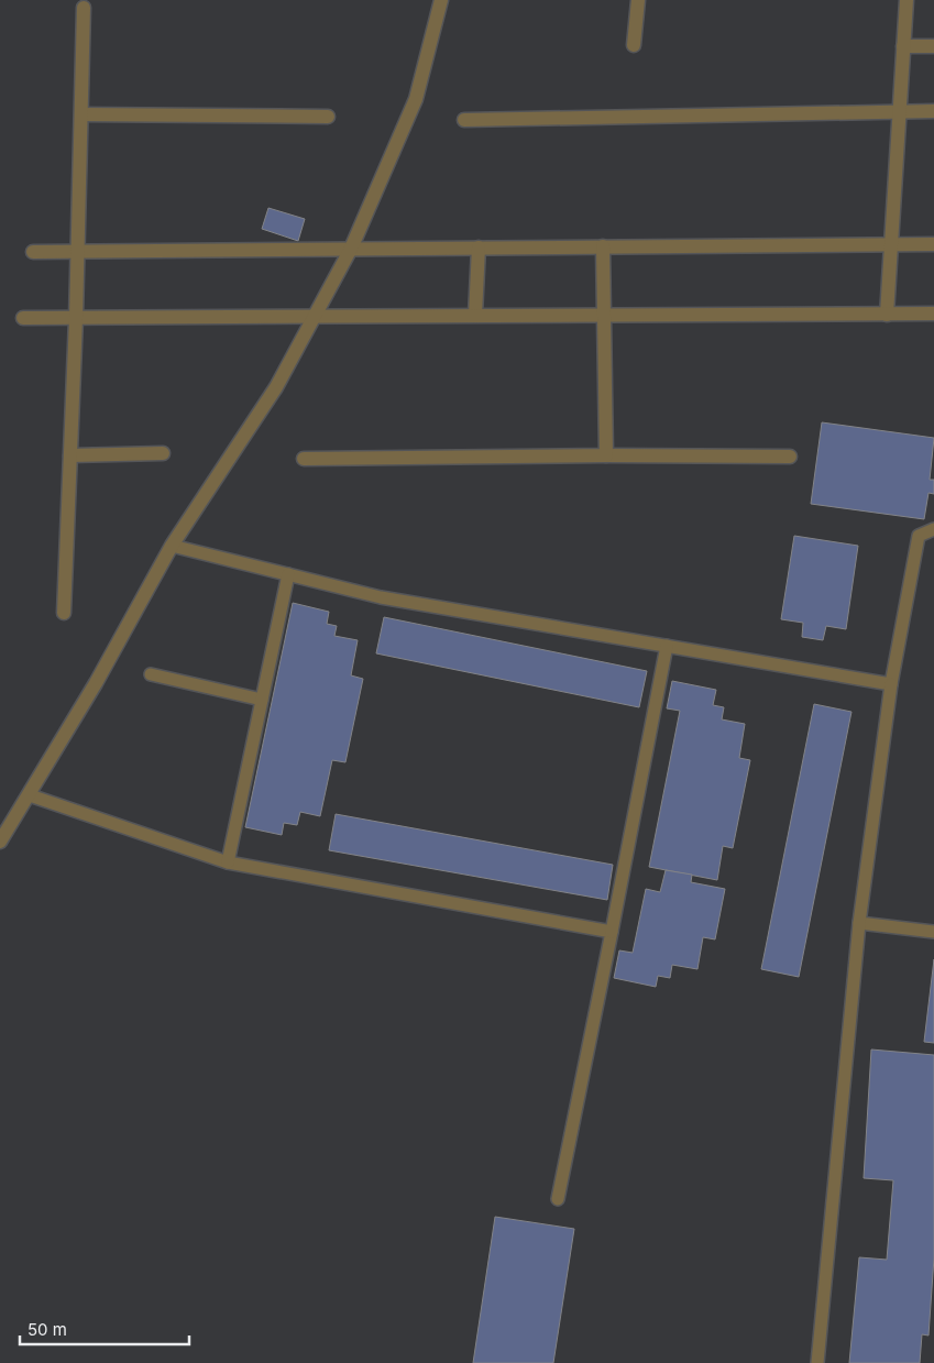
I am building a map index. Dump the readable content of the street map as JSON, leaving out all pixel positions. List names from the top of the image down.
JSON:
{
  "scale_bar": "50 m"
}
